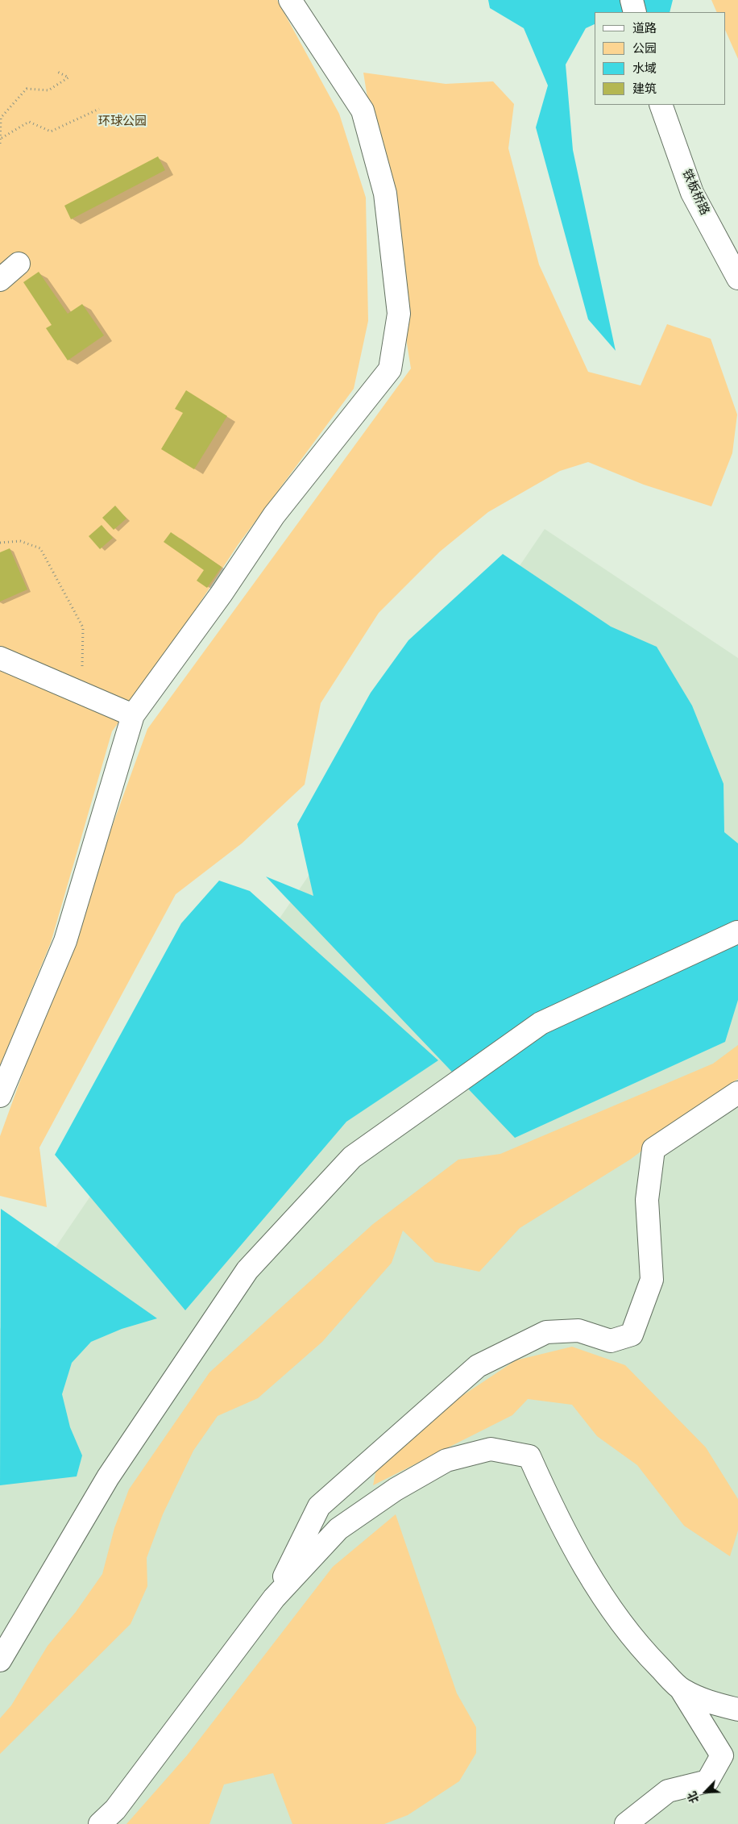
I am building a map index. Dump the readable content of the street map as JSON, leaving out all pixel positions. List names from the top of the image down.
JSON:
{
  "streets": {
    "street": ["铁板桥路"]
  },
  "parks": ["环球公园"],
  "legend": [
    "道路",
    "公园",
    "水域",
    "建筑"
  ],
  "north": "bottom left"
}
